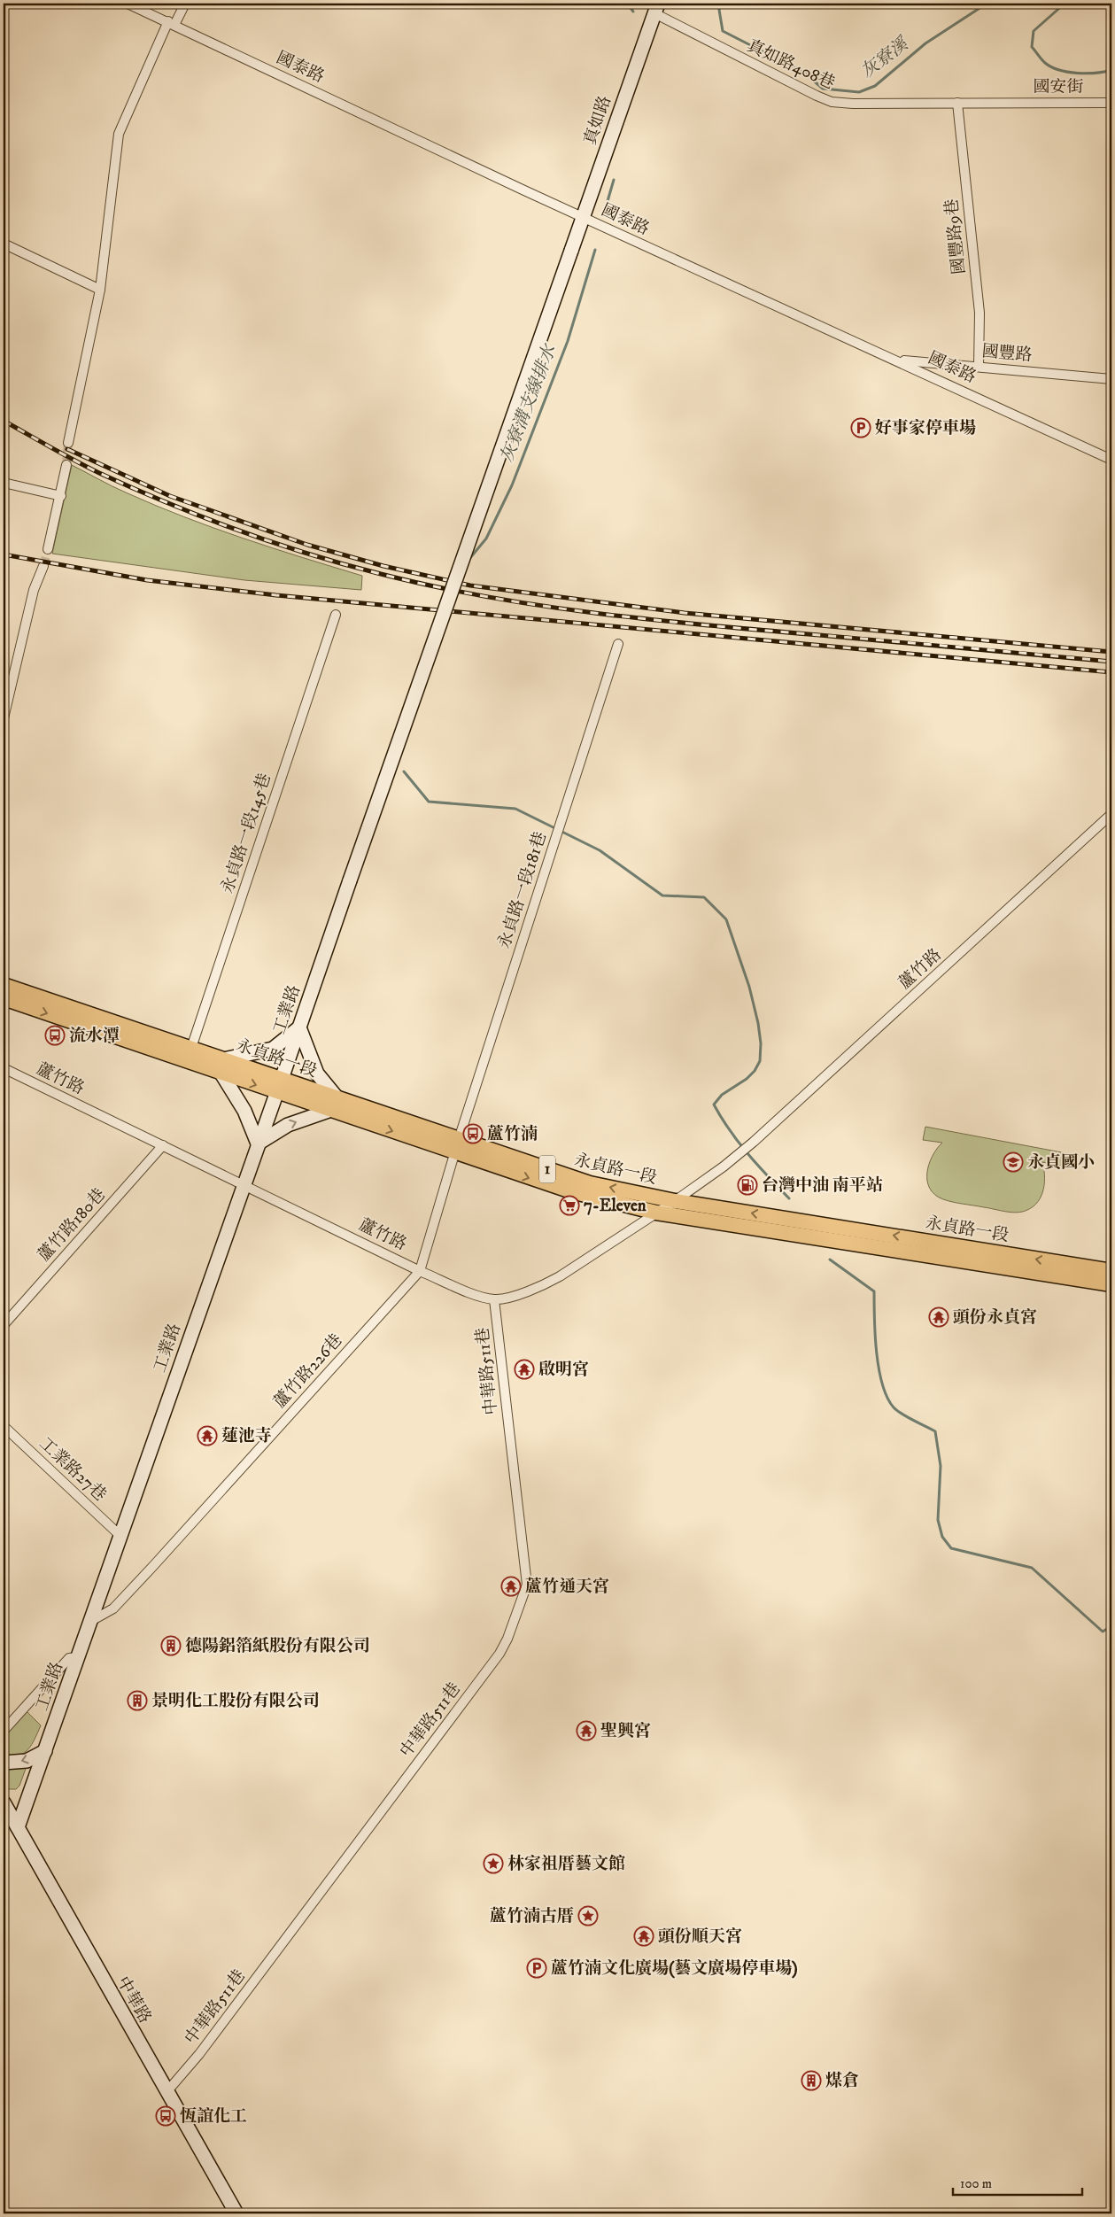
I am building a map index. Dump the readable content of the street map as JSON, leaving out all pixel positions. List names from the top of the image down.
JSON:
{
  "streets": {
    "main road": ["永貞路一段", "1"],
    "street": [
      "真如路408巷",
      "國泰路",
      "國安街",
      "真如路",
      "國豐路9巷",
      "國豐路",
      "永貞路一段145巷",
      "永貞路一段181巷",
      "蘆竹路",
      "工業路",
      "蘆竹路180巷",
      "蘆竹路226巷",
      "中華路511巷",
      "工業路27巷",
      "中華路"
    ]
  },
  "crossings": [
    ["真如路408巷", "國安街"],
    ["真如路408巷", "真如路"],
    ["真如路408巷", "國豐路9巷"],
    ["國泰路", "真如路"],
    ["國泰路", "國豐路"],
    ["真如路", "工業路"],
    ["國豐路9巷", "國豐路"],
    ["永貞路一段145巷", "永貞路一段"],
    ["永貞路一段181巷", "永貞路一段"],
    ["永貞路一段181巷", "蘆竹路226巷"],
    ["蘆竹路", "工業路"],
    ["蘆竹路", "永貞路一段"],
    ["蘆竹路", "蘆竹路180巷"],
    ["蘆竹路", "蘆竹路226巷"],
    ["蘆竹路", "中華路511巷"],
    ["工業路", "永貞路一段"],
    ["工業路", "蘆竹路226巷"],
    ["工業路", "工業路27巷"],
    ["工業路", "中華路"],
    ["永貞路一段", "蘆竹路226巷"],
    ["中華路511巷", "中華路"]
  ],
  "water": ["灰寮溪", "灰寮溝支線排水"],
  "places": {
    "parking": ["好事家停車場", "蘆竹湳文化廣場(藝文廣場停車場)"],
    "bus stop": ["流水潭", "蘆竹湳", "恆誼化工"],
    "school or university": ["永貞國小"],
    "fuel station": ["台灣中油 南平站"],
    "supermarket": ["7-Eleven"],
    "temple": [
      "頭份永貞宮",
      "啟明宮",
      "蓮池寺",
      "蘆竹通天宮",
      "聖興宮",
      "頭份順天宮"
    ],
    "building": ["德陽鋁箔紙股份有限公司", "景明化工股份有限公司", "煤倉"],
    "place": ["林家祖厝藝文館", "蘆竹湳古厝"]
  },
  "scale_bar": "100 m"
}
